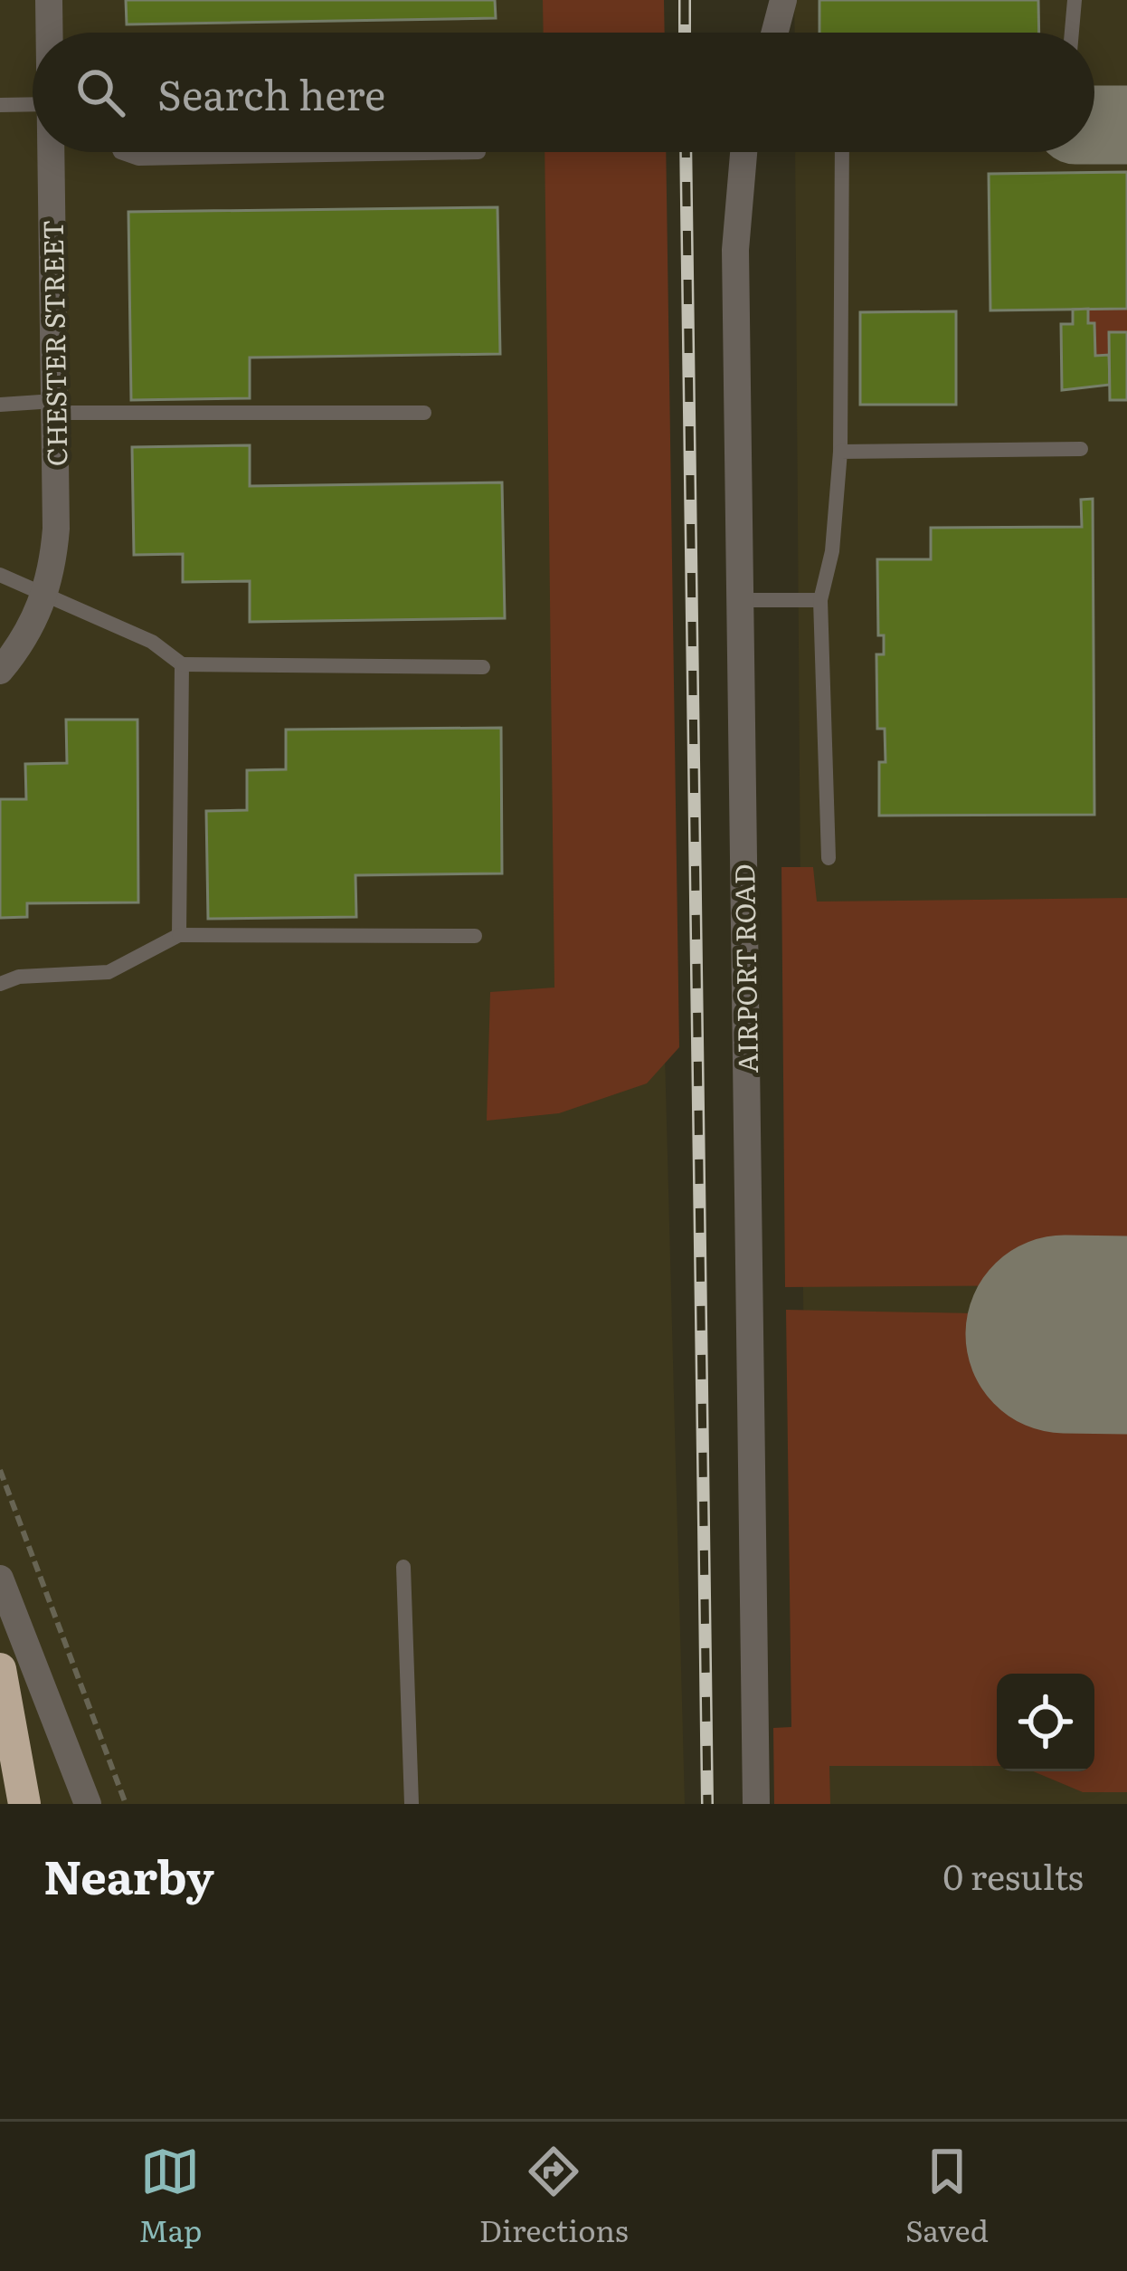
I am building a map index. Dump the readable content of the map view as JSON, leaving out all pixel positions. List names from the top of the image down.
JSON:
{
  "streets": {
    "street": ["CHESTER STREET", "AIRPORT ROAD"]
  },
  "page": {
    "search": "Search here",
    "heading": ["Nearby", "0 results"],
    "nav": ["Map", "Directions", "Saved"]
  }
}
